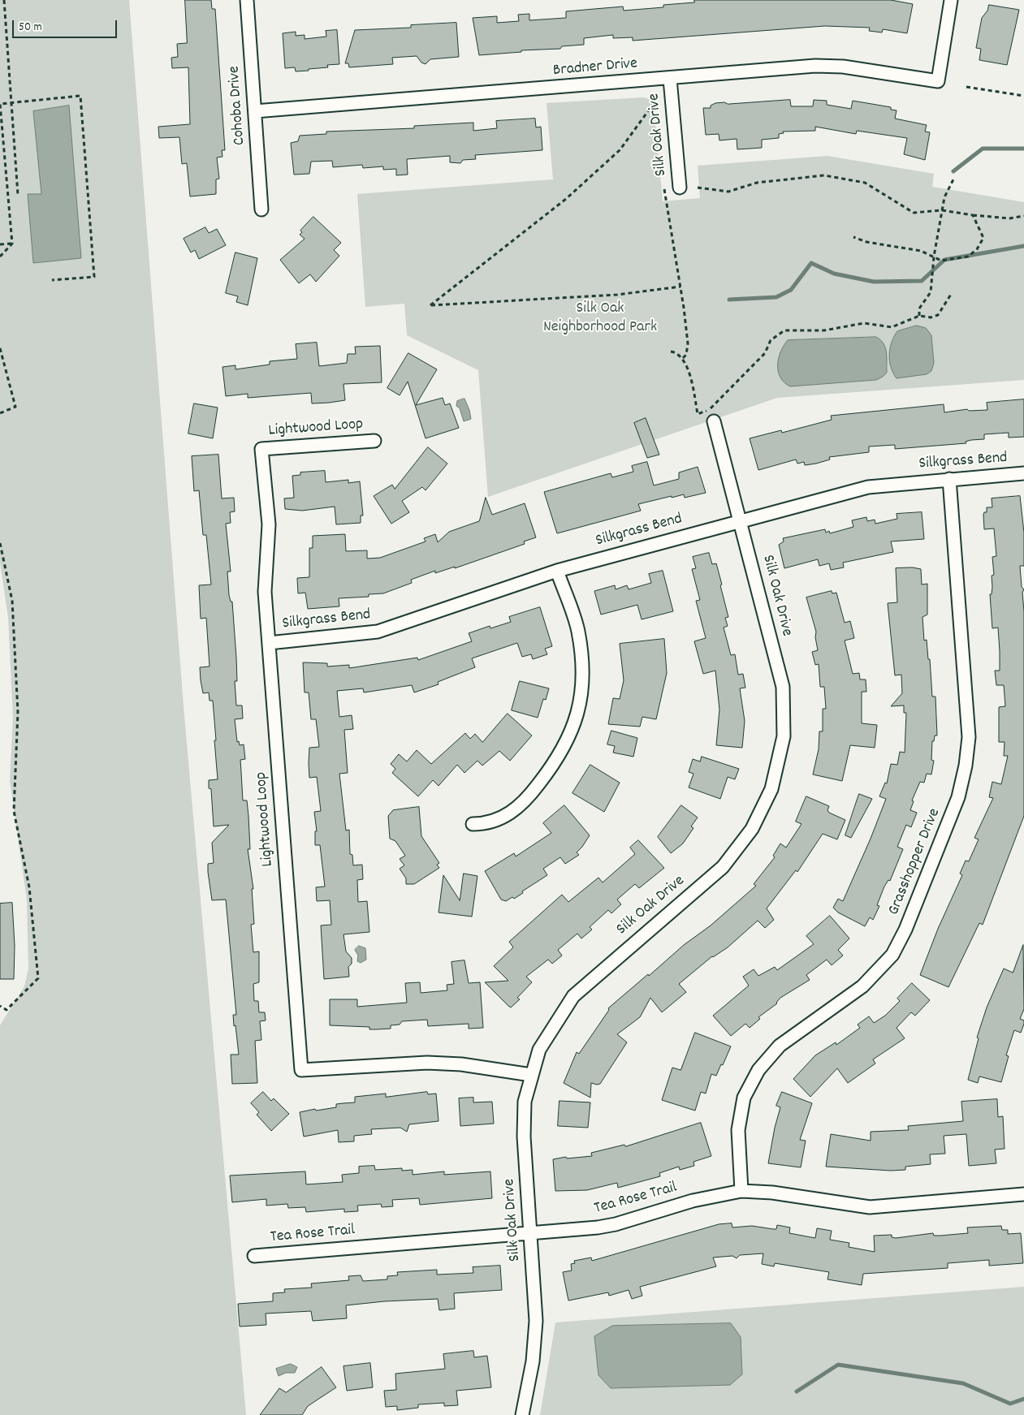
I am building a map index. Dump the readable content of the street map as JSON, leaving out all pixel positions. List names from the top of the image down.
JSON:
{
  "streets": {
    "street": [
      "Bradner Drive",
      "Cohoba Drive",
      "Silk Oak Drive",
      "Lightwood Loop",
      "Silkgrass Bend",
      "Grasshopper Drive",
      "Tea Rose Trail"
    ]
  },
  "crossings": [
    ["Bradner Drive", "Cohoba Drive"],
    ["Bradner Drive", "Silk Oak Drive"],
    ["Silk Oak Drive", "Lightwood Loop"],
    ["Silk Oak Drive", "Silkgrass Bend"],
    ["Silk Oak Drive", "Tea Rose Trail"],
    ["Lightwood Loop", "Silkgrass Bend"],
    ["Silkgrass Bend", "Grasshopper Drive"],
    ["Grasshopper Drive", "Tea Rose Trail"]
  ],
  "parks": ["Silk Oak Neighborhood Park"],
  "scale_bar": "50 m"
}
